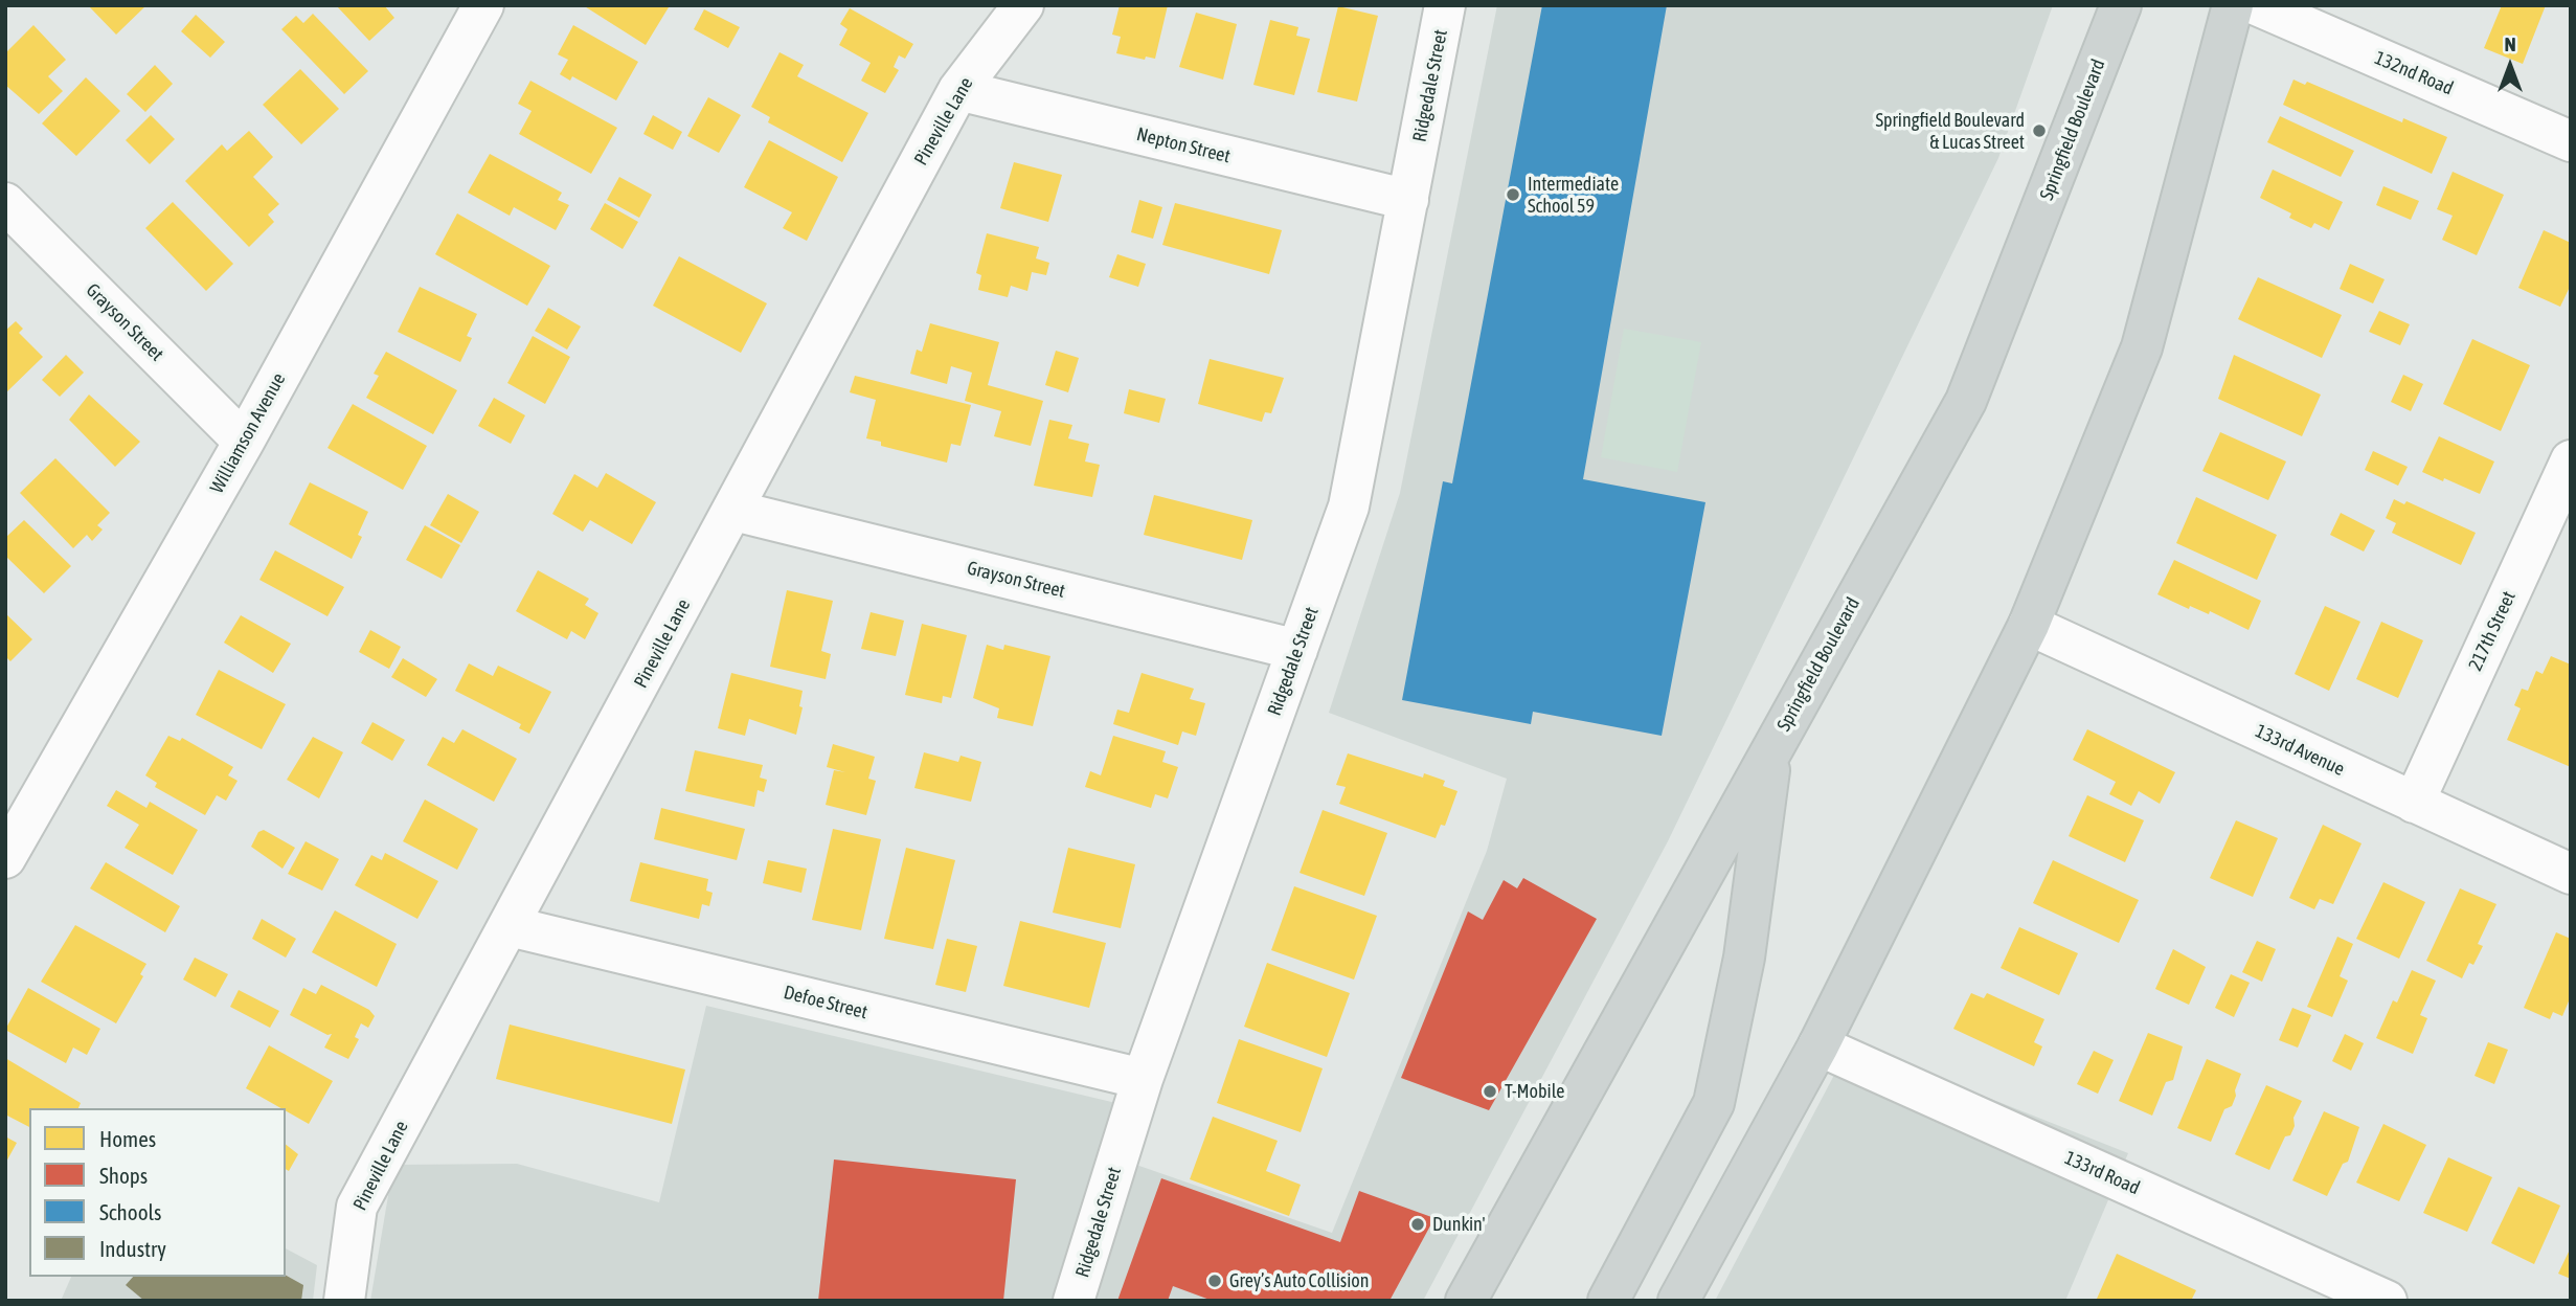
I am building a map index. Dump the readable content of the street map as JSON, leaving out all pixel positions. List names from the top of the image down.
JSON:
{
  "streets": {
    "main road": ["Springfield Boulevard"],
    "street": [
      "132nd Road",
      "Ridgedale Street",
      "Pineville Lane",
      "Nepton Street",
      "Grayson Street",
      "Williamson Avenue",
      "217th Street",
      "133rd Avenue",
      "Defoe Street",
      "133rd Road"
    ]
  },
  "crossings": [
    ["Ridgedale Street", "Nepton Street"],
    ["Ridgedale Street", "Grayson Street"],
    ["Ridgedale Street", "Defoe Street"],
    ["Pineville Lane", "Nepton Street"],
    ["Pineville Lane", "Grayson Street"],
    ["Pineville Lane", "Defoe Street"],
    ["Grayson Street", "Williamson Avenue"],
    ["217th Street", "133rd Avenue"]
  ],
  "places": [
    "Springfield Boulevard & Lucas Street",
    "Intermediate School 59",
    "T-Mobile",
    "Dunkin'",
    "Grey’s Auto Collision"
  ],
  "legend": [
    "Homes",
    "Shops",
    "Schools",
    "Industry"
  ],
  "north": "top"
}
